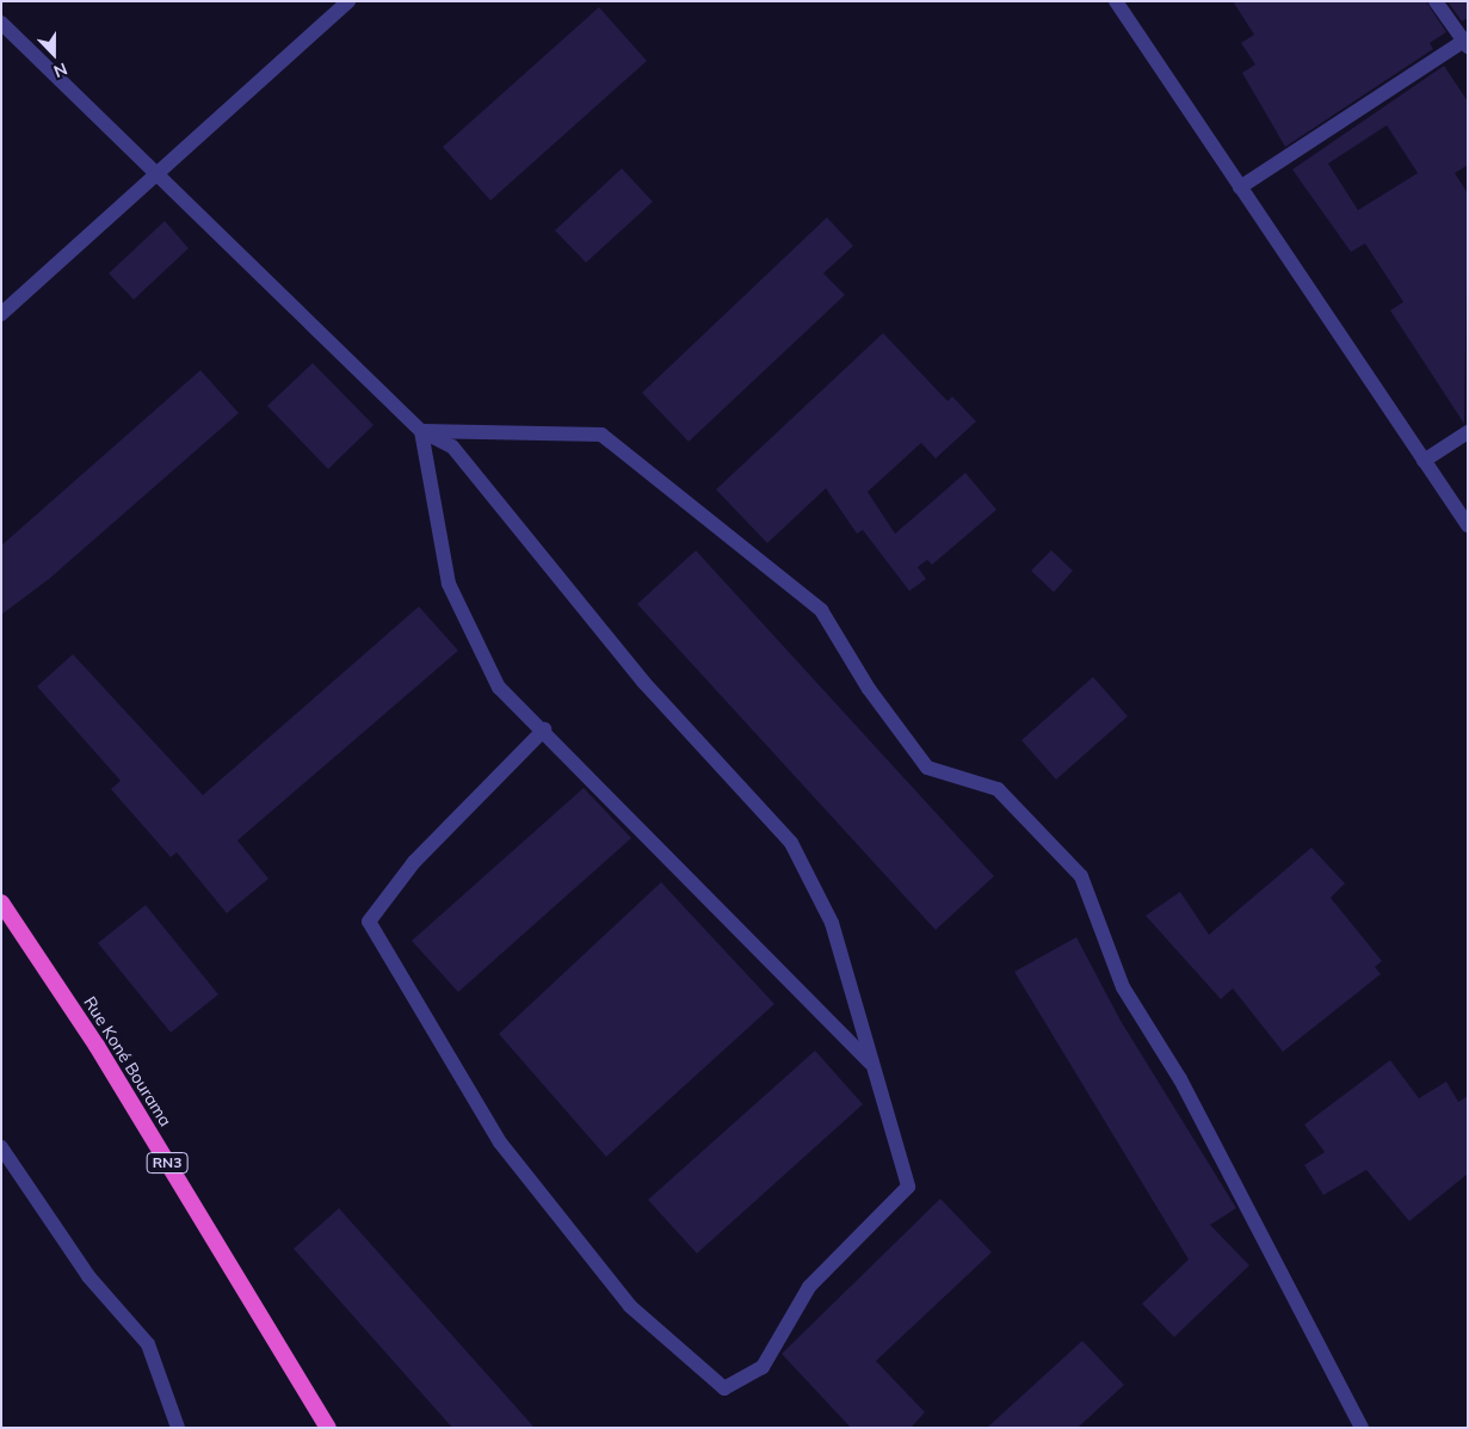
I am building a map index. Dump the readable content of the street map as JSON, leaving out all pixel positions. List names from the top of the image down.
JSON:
{
  "streets": {
    "highway": ["Rue Koné Bourama", "RN3"]
  },
  "north": "bottom"
}
